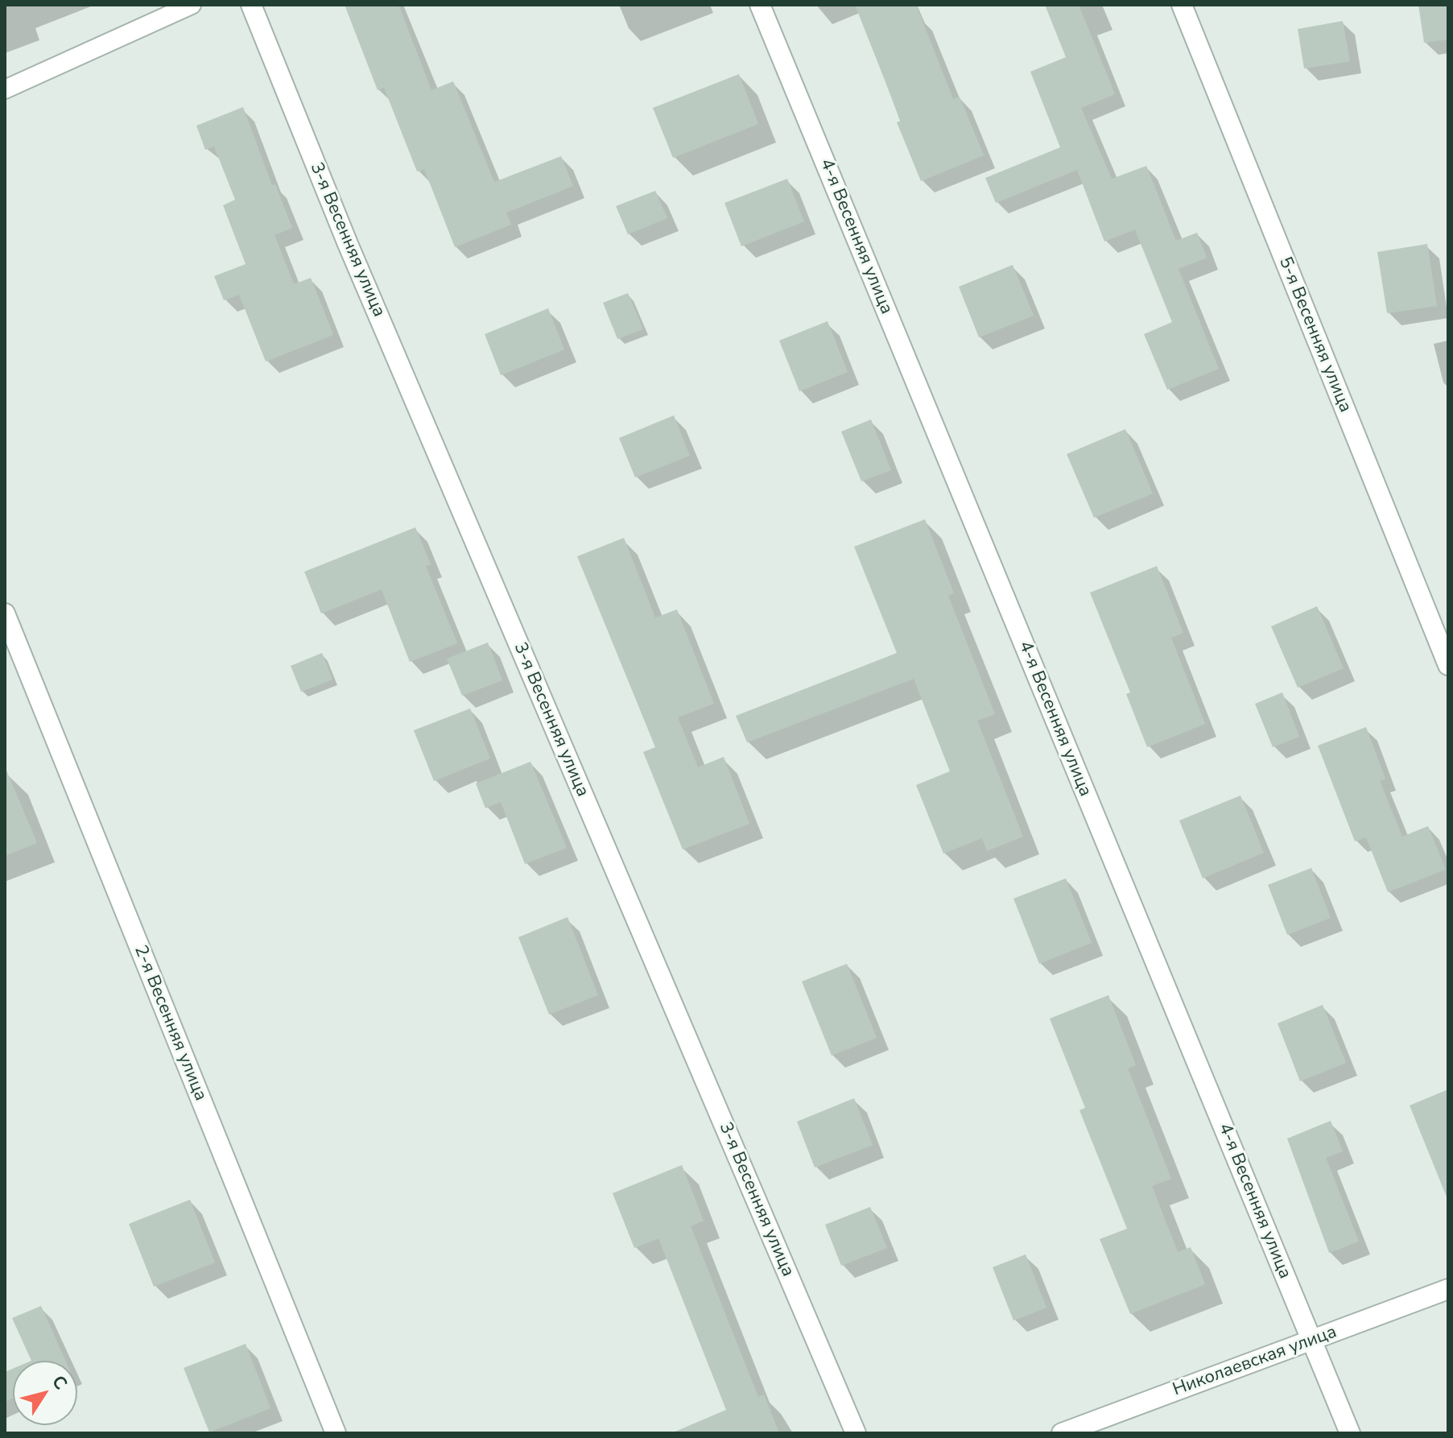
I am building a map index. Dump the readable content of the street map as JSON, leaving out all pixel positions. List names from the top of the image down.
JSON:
{
  "streets": {
    "street": [
      "4-я Весенняя улица",
      "3-я Весенняя улица",
      "5-я Весенняя улица",
      "2-я Весенняя улица",
      "Николаевская улица"
    ]
  },
  "crossings": [
    ["4-я Весенняя улица", "Николаевская улица"]
  ],
  "north": "top right"
}
